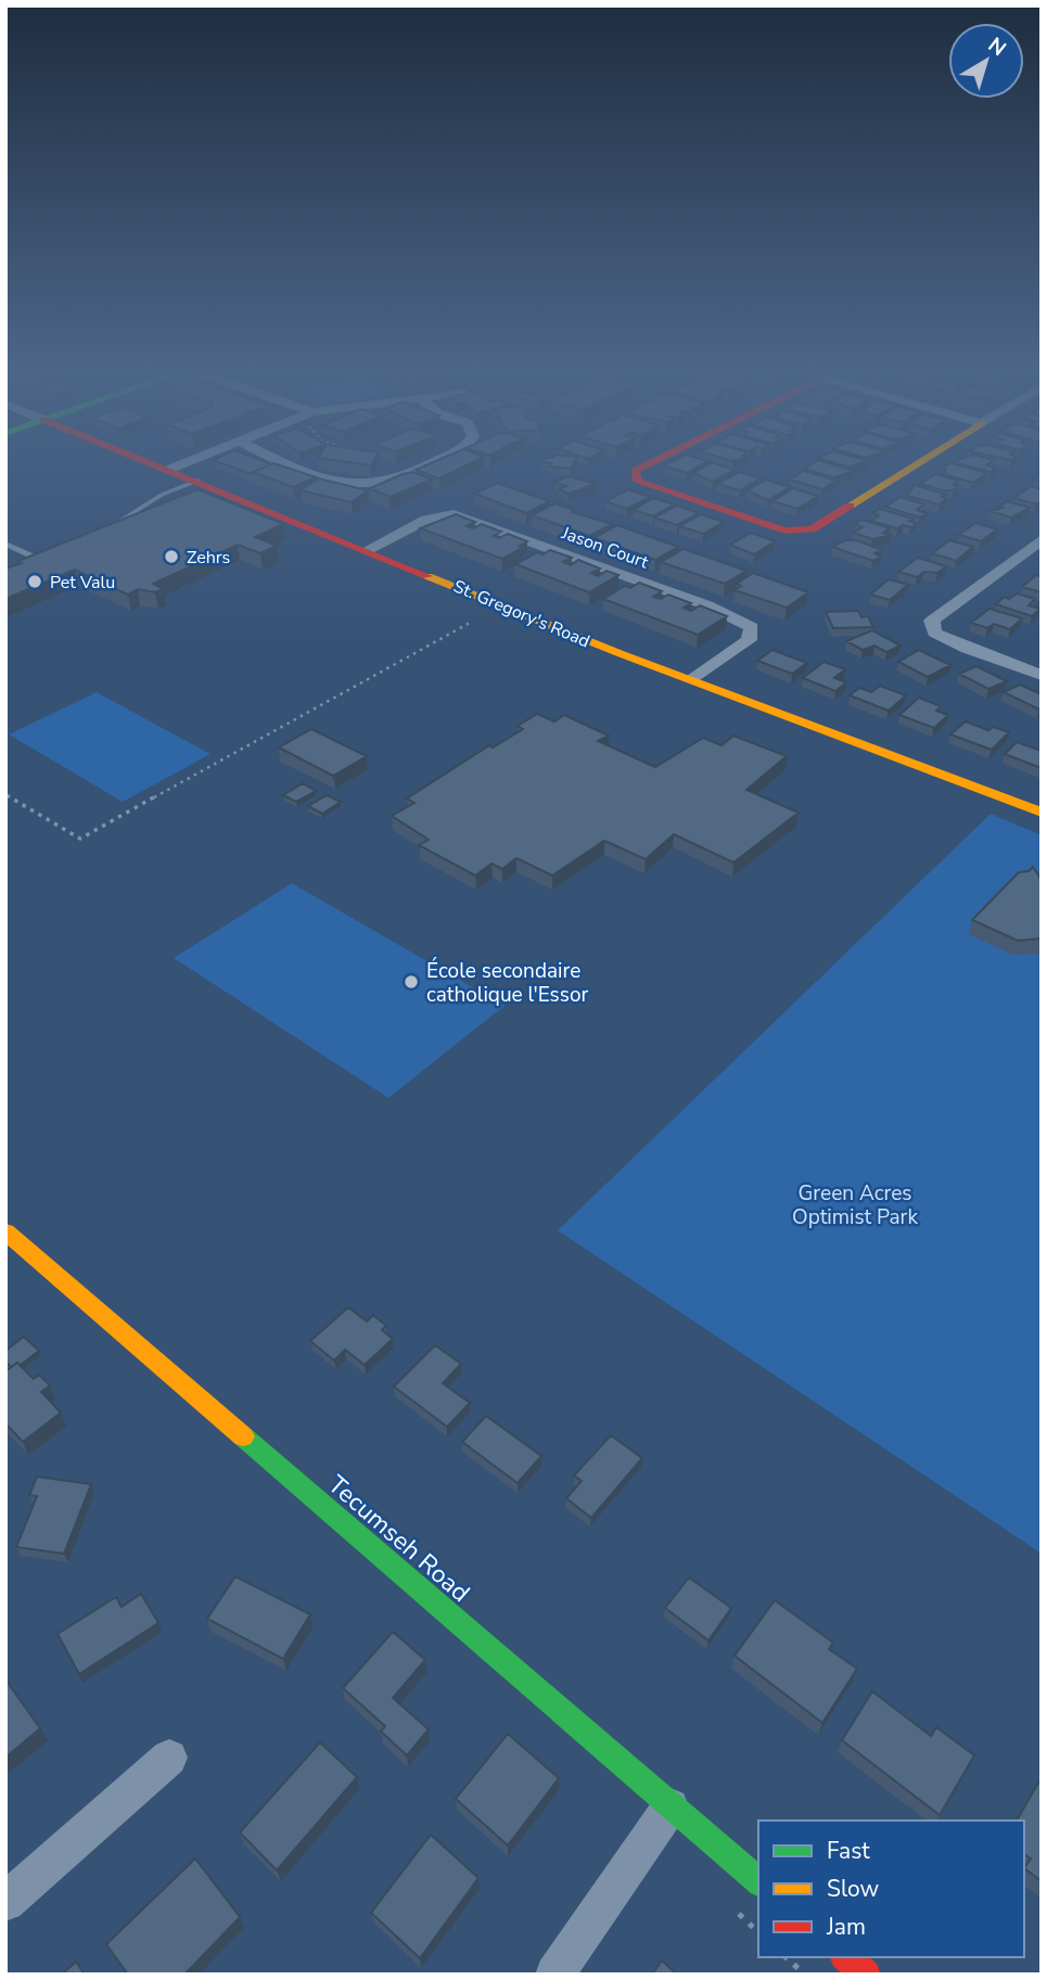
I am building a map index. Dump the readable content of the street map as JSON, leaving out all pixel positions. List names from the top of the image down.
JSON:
{
  "streets": {
    "street": ["Jason Court", "St. Gregory's Road", "Tecumseh Road"]
  },
  "crossings": [
    ["Jason Court", "St. Gregory's Road"]
  ],
  "parks": ["Green Acres Optimist Park"],
  "places": ["Zehrs", "Pet Valu", "École secondaire catholique l'Essor"],
  "legend": ["Fast", "Slow", "Jam"],
  "north": "top right"
}
